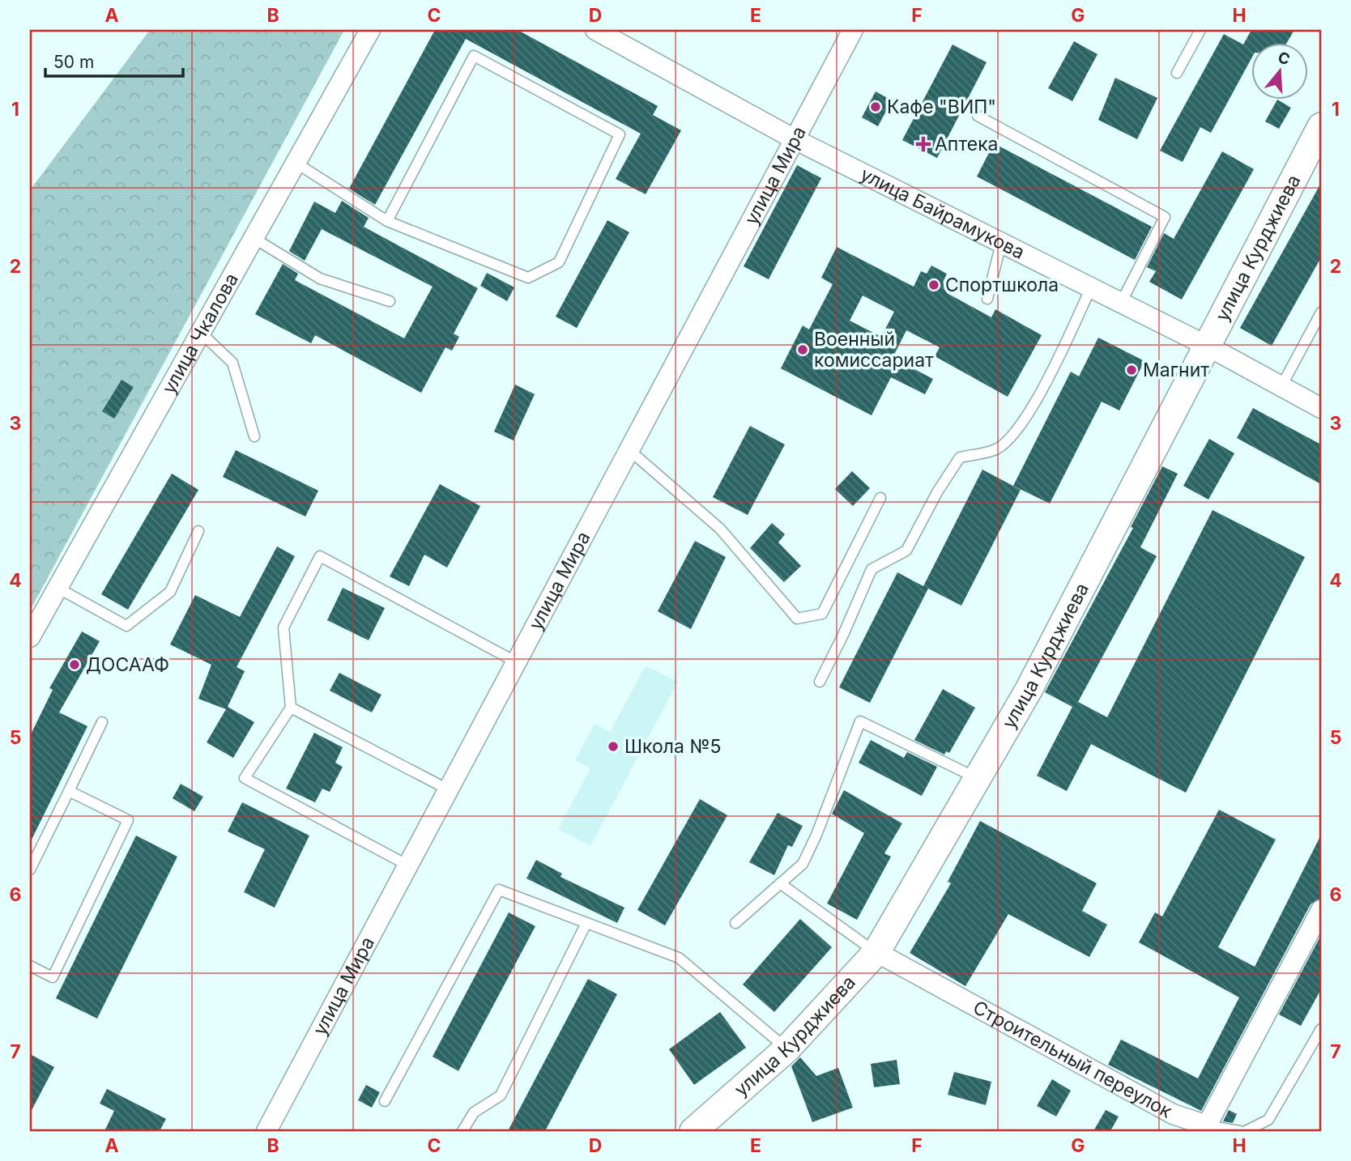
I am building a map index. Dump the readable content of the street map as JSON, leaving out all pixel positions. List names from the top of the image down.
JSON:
{
  "streets": {
    "street": [
      "улица Мира",
      "улица Байрамукова",
      "улица Курджиева",
      "улица Чкалова",
      "Строительный переулок"
    ]
  },
  "crossings": [
    ["улица Мира", "улица Байрамукова"],
    ["улица Байрамукова", "улица Курджиева"],
    ["улица Курджиева", "Строительный переулок"]
  ],
  "places": {
    "other": [
      "Кафе \"ВИП\"",
      "Спортшкола",
      "Военный комиссариат",
      "Магнит",
      "ДОСААФ",
      "Школа №5"
    ],
    "health": ["Аптека"]
  },
  "scale_bar": "50 m",
  "north": "top",
  "grid": {
    "columns": [
      "A",
      "B",
      "C",
      "D",
      "E",
      "F",
      "G",
      "H"
    ],
    "rows": [
      "1",
      "2",
      "3",
      "4",
      "5",
      "6",
      "7"
    ]
  }
}
